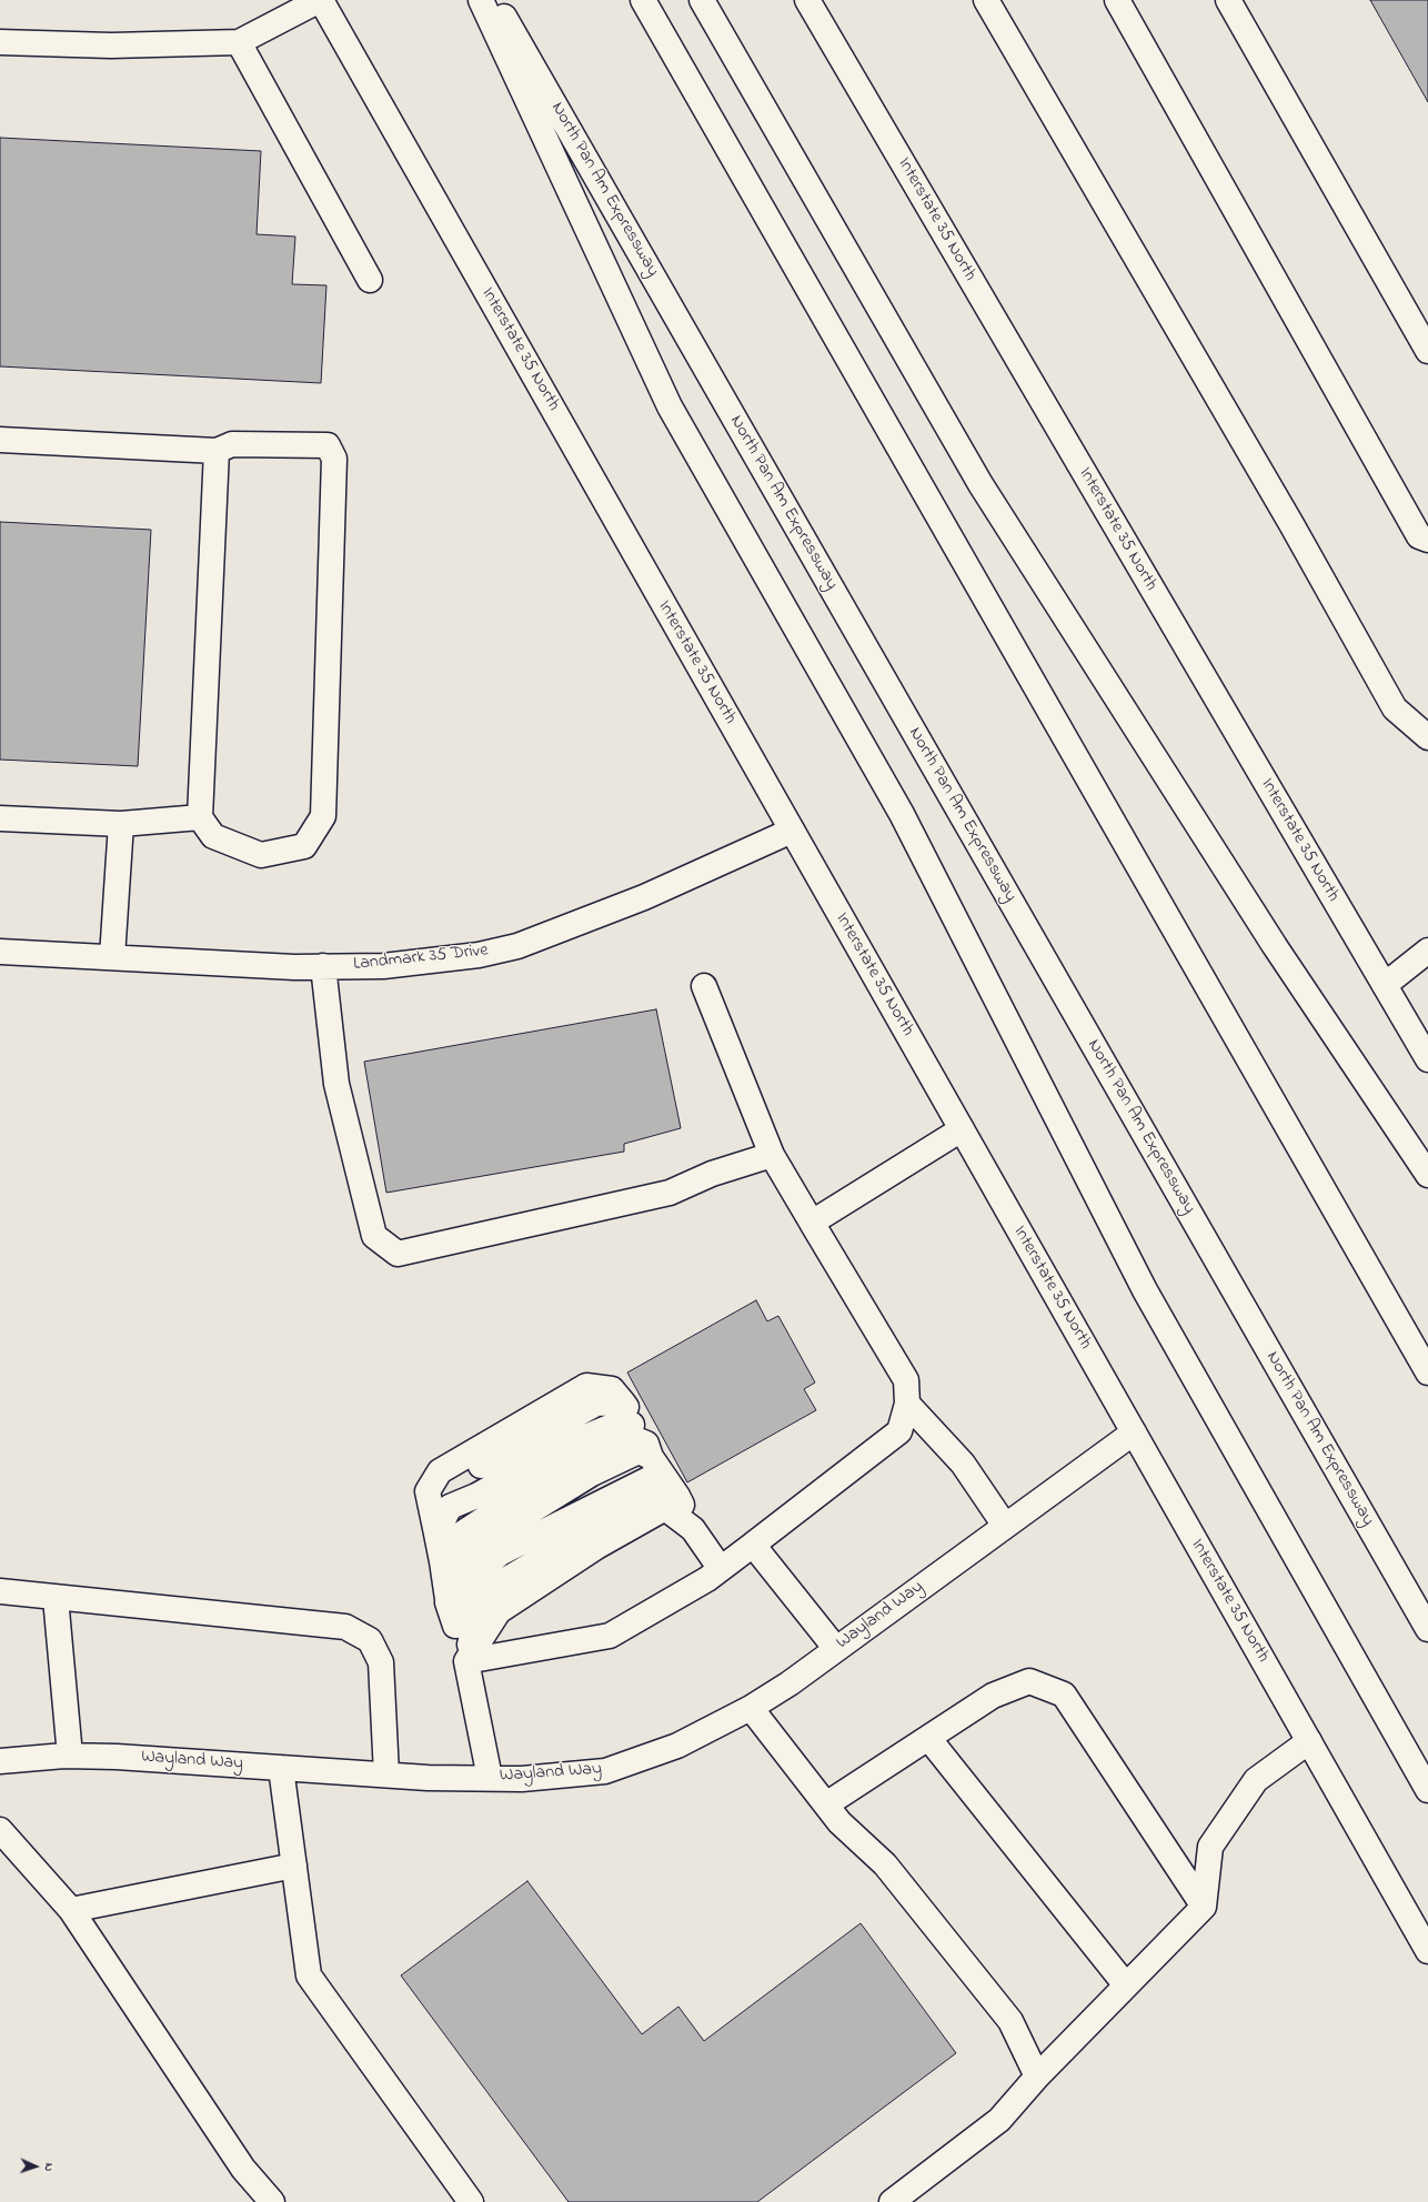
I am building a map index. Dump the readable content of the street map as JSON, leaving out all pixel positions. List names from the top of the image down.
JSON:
{
  "streets": {
    "main road": [
      "North Pan Am Expressway",
      "Interstate 35 North",
      "Landmark 35 Drive",
      "Wayland Way"
    ]
  },
  "crossings": [
    ["Interstate 35 North", "Landmark 35 Drive"],
    ["Interstate 35 North", "Wayland Way"]
  ],
  "north": "right"
}
